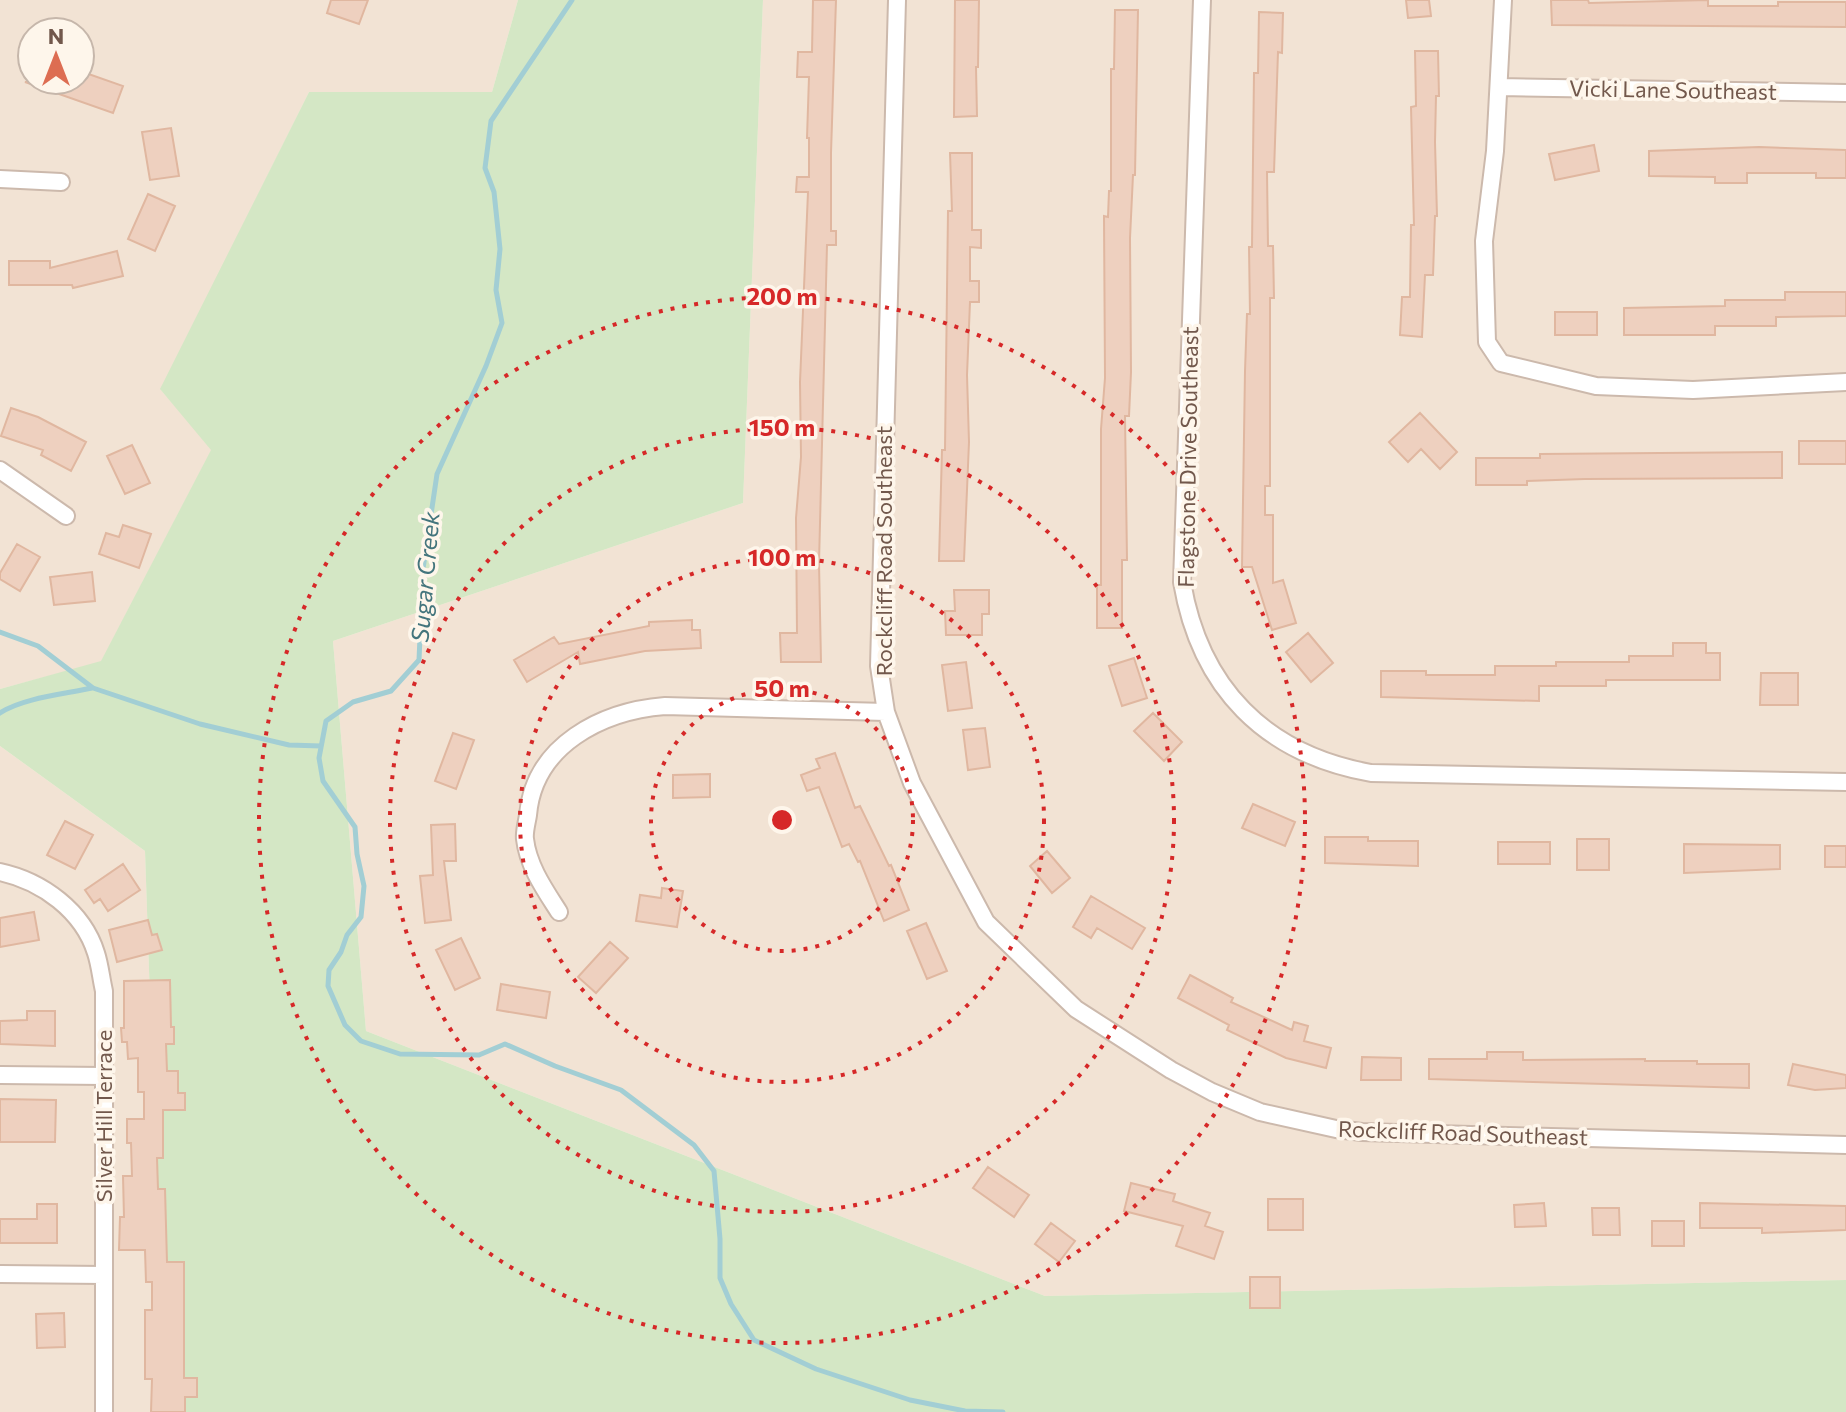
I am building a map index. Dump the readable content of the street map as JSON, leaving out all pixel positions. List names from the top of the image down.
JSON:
{
  "streets": {
    "street": [
      "Vicki Lane Southeast",
      "Flagstone Drive Southeast",
      "Rockcliff Road Southeast",
      "Silver Hill Terrace"
    ]
  },
  "water": ["Sugar Creek"],
  "north": "top",
  "rings": [
    "200 m",
    "150 m",
    "100 m",
    "50 m"
  ]
}
